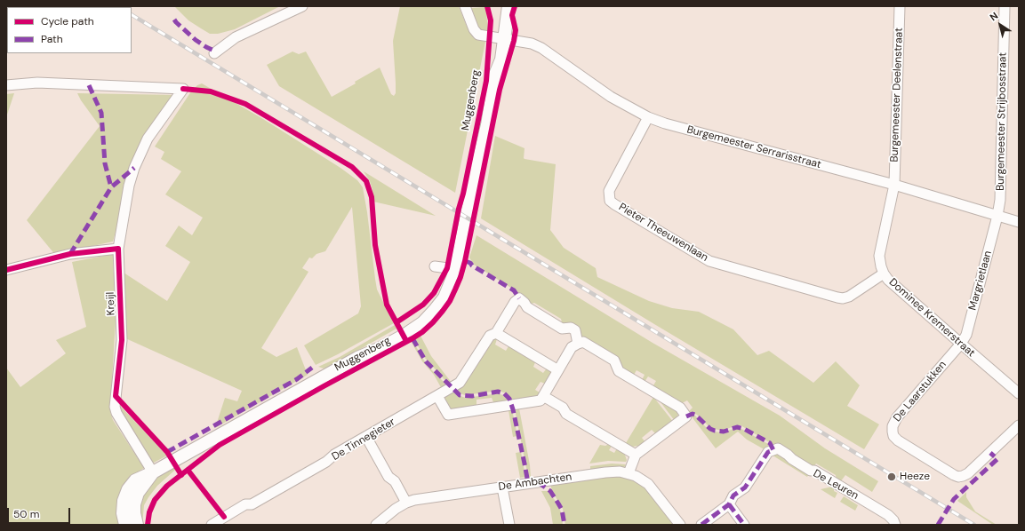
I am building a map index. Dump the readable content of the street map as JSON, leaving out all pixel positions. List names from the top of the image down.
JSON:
{
  "streets": {
    "main road": ["Muggenberg"],
    "street": [
      "Burgemeester Deelenstraat",
      "Burgemeester Strijbosstraat",
      "Burgemeester Serrarisstraat",
      "Pieter Theeuwenlaan",
      "Margrietlaan",
      "Kreijl",
      "Dominee Kremerstraat",
      "De Laarstukken",
      "De Tinnegieter",
      "De Ambachten",
      "De Leuren"
    ]
  },
  "crossings": [
    ["Burgemeester Deelenstraat", "Burgemeester Serrarisstraat"],
    ["Burgemeester Deelenstraat", "Dominee Kremerstraat"],
    ["Muggenberg", "Burgemeester Serrarisstraat"],
    ["Muggenberg", "Kreijl"],
    ["Burgemeester Strijbosstraat", "Burgemeester Serrarisstraat"],
    ["Burgemeester Strijbosstraat", "Margrietlaan"],
    ["Burgemeester Serrarisstraat", "Pieter Theeuwenlaan"],
    ["Burgemeester Serrarisstraat", "Margrietlaan"],
    ["Burgemeester Serrarisstraat", "Dominee Kremerstraat"],
    ["Pieter Theeuwenlaan", "Dominee Kremerstraat"],
    ["Margrietlaan", "Dominee Kremerstraat"],
    ["Margrietlaan", "De Laarstukken"],
    ["Dominee Kremerstraat", "De Laarstukken"]
  ],
  "places": ["Heeze"],
  "legend": ["Cycle path", "Path"],
  "scale_bar": "50 m",
  "north": "top left"
}
